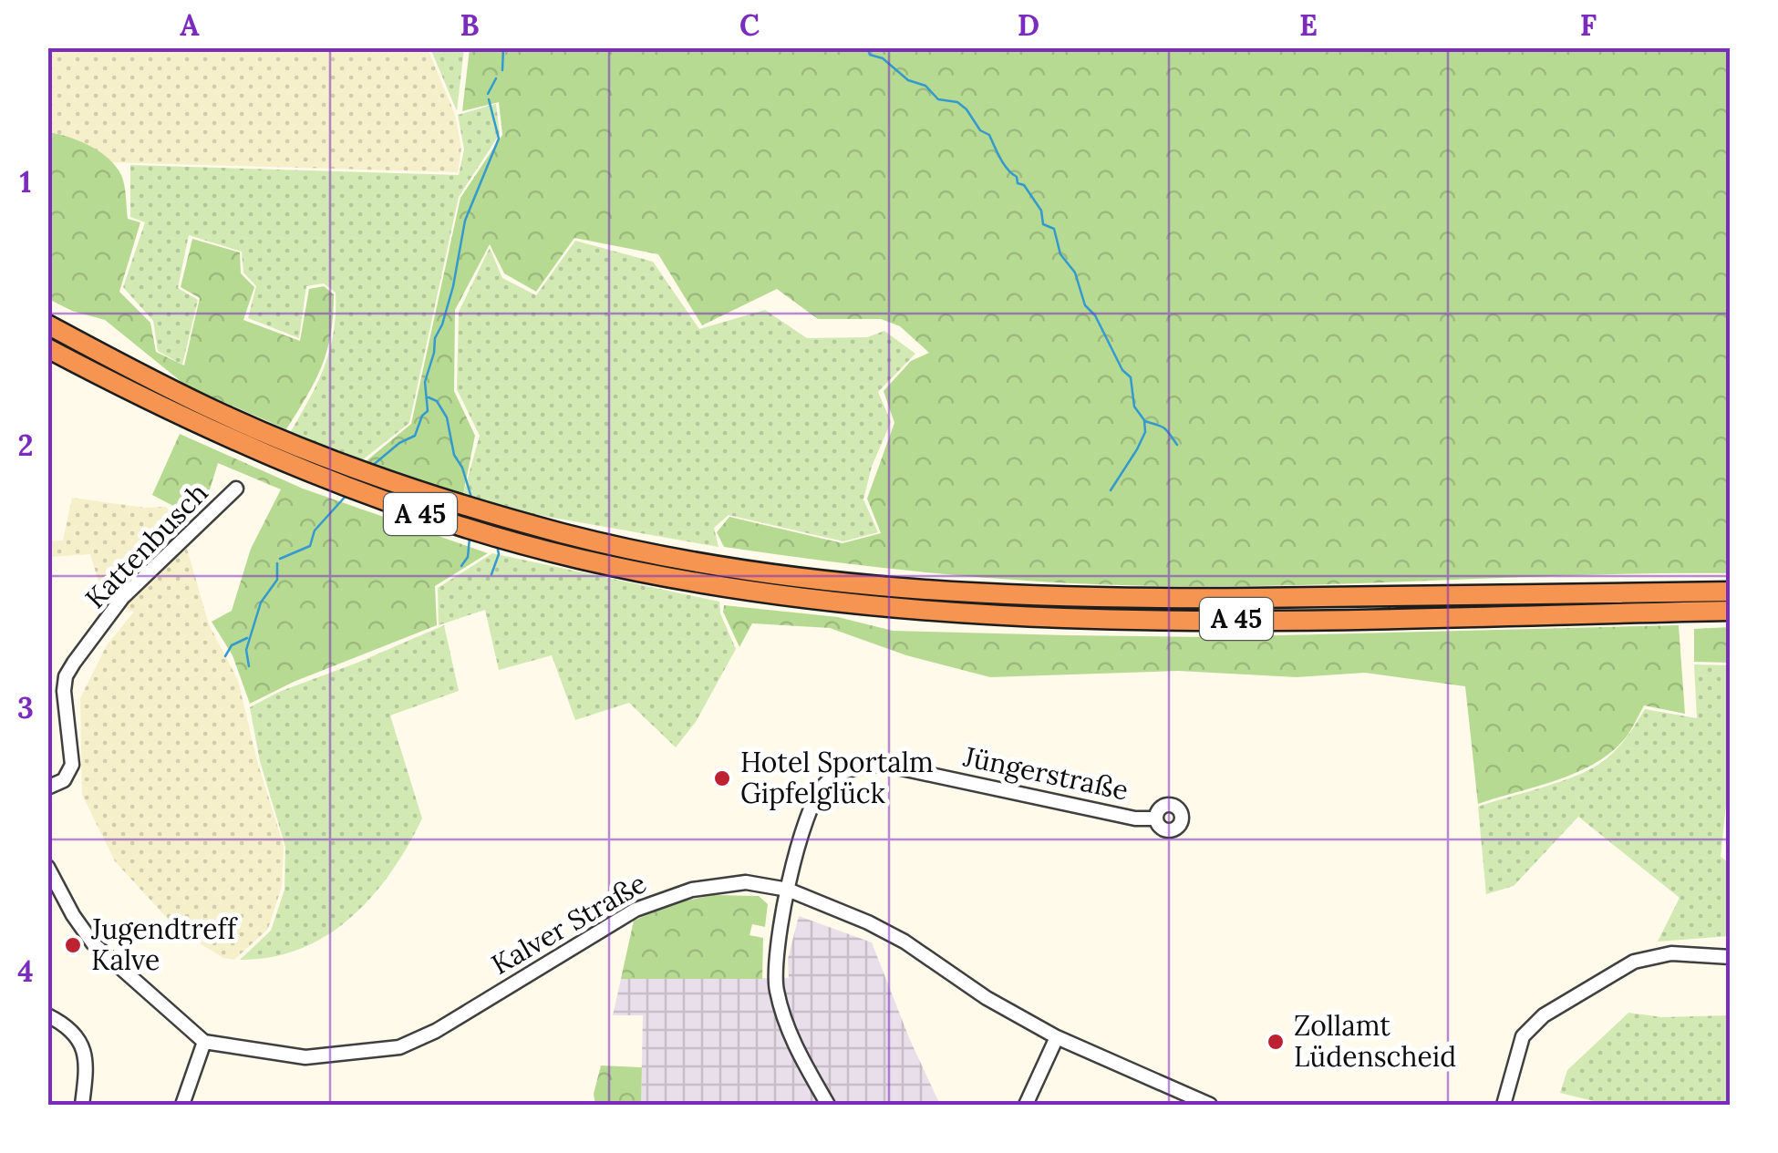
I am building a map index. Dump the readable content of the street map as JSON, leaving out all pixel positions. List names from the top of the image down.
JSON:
{
  "streets": {
    "highway": ["A 45"],
    "street": ["Kattenbusch", "Jüngerstraße", "Kalver Straße"]
  },
  "crossings": [
    ["Jüngerstraße", "Kalver Straße"]
  ],
  "places": ["Hotel Sportalm Gipfelglück", "Jugendtreff Kalve", "Zollamt Lüdenscheid"],
  "grid": {
    "columns": [
      "A",
      "B",
      "C",
      "D",
      "E",
      "F"
    ],
    "rows": [
      "1",
      "2",
      "3",
      "4"
    ]
  }
}
